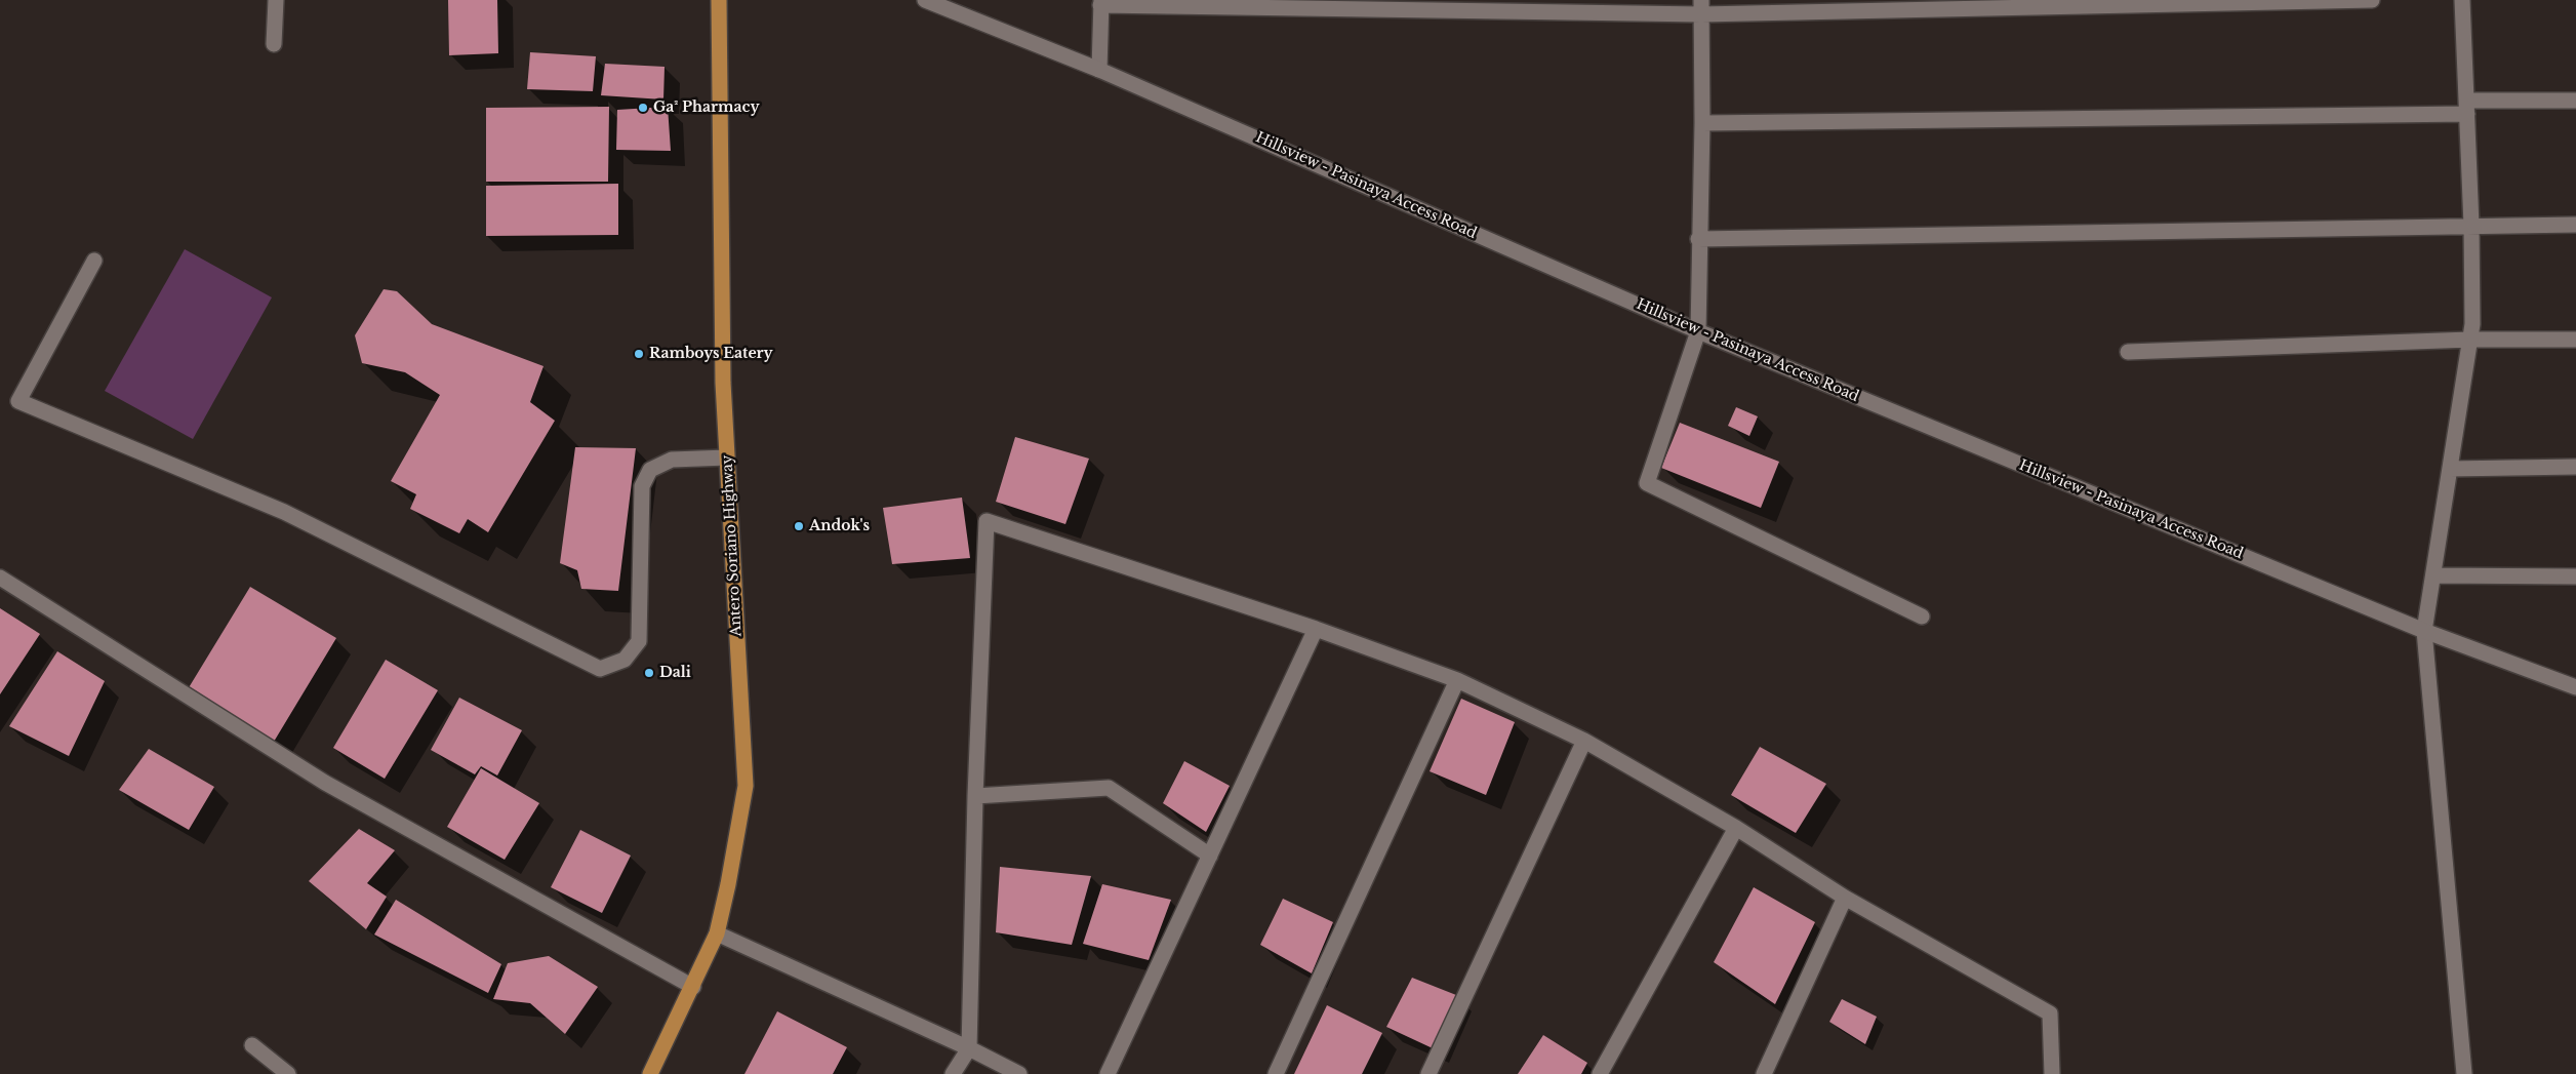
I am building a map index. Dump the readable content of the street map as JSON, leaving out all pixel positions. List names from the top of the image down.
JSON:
{
  "streets": {
    "main road": ["Antero Soriano Highway"],
    "street": ["Hillsview - Pasinaya Access Road"]
  },
  "places": [
    "Ga² Pharmacy",
    "Ramboys Eatery",
    "Andok's",
    "Dali"
  ]
}
